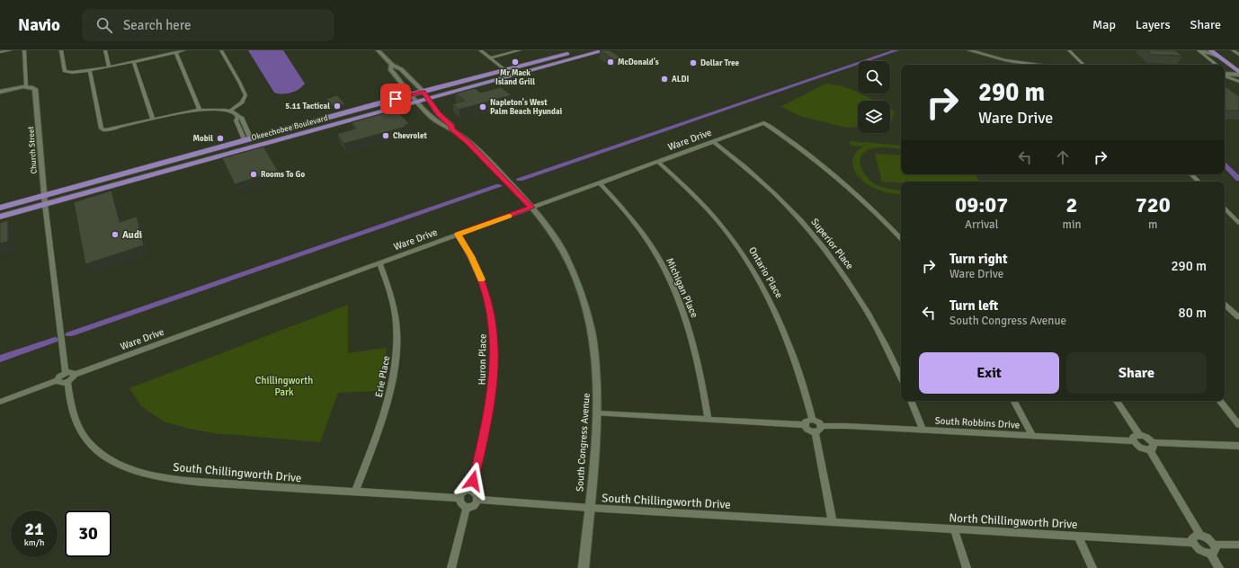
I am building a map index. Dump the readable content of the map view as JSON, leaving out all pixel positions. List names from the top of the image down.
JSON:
{
  "streets": {
    "main road": ["Okeechobee Boulevard"],
    "street": [
      "Ware Drive",
      "Church Street",
      "Superior Place",
      "Ontario Place",
      "Michigan Place",
      "Huron Place",
      "Erie Place",
      "South Robbins Drive",
      "South Congress Avenue",
      "South Chillingworth Drive",
      "North Chillingworth Drive"
    ]
  },
  "crossings": [
    ["Okeechobee Boulevard", "Church Street"],
    ["Okeechobee Boulevard", "South Congress Avenue"],
    ["Ware Drive", "Superior Place"],
    ["Ware Drive", "Ontario Place"],
    ["Ware Drive", "Michigan Place"],
    ["Ware Drive", "Huron Place"],
    ["Ware Drive", "Erie Place"],
    ["Ware Drive", "South Congress Avenue"],
    ["Huron Place", "South Chillingworth Drive"],
    ["Erie Place", "South Chillingworth Drive"],
    ["South Congress Avenue", "South Chillingworth Drive"],
    ["South Chillingworth Drive", "North Chillingworth Drive"]
  ],
  "parks": ["Chillingworth Park"],
  "places": [
    "Mr Mack Island Grill",
    "McDonald's",
    "Dollar Tree",
    "ALDI",
    "5.11 Tactical",
    "Napleton's West Palm Beach Hyundai",
    "Chevrolet",
    "Mobil",
    "Rooms To Go",
    "Audi"
  ],
  "page": {
    "header": "Navio",
    "search": "Search here",
    "nav": ["Map", "Layers", "Share"],
    "turn": ["290 m", "Ware Drive"],
    "eta": [
      "09:07",
      "Arrival",
      "2",
      "min",
      "720",
      "m"
    ],
    "list": [
      {
        "name": "Turn right",
        "note": "Ware Drive",
        "value": "290 m"
      },
      {
        "name": "Turn left",
        "note": "South Congress Avenue",
        "value": "80 m"
      }
    ],
    "buttons": ["Exit", "Share"],
    "speed": "21 km/h",
    "limit": "30"
  }
}
